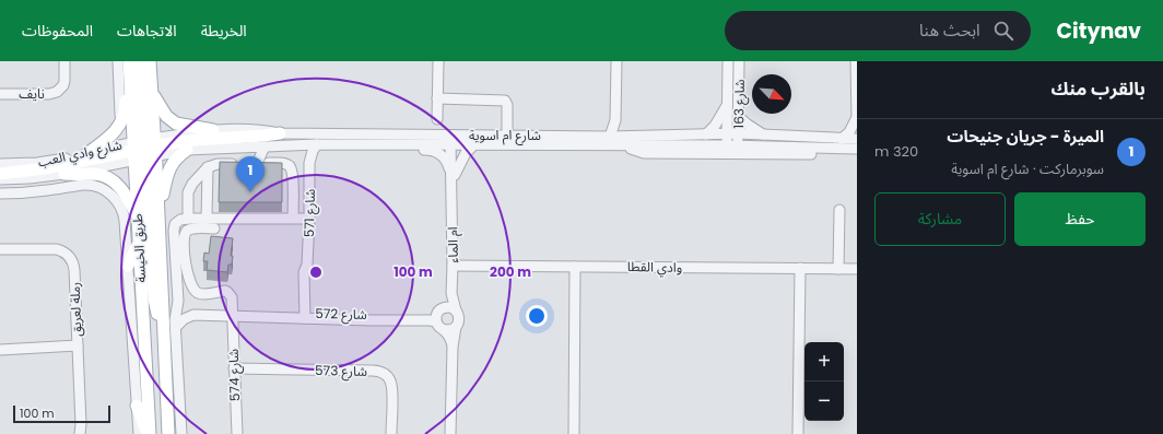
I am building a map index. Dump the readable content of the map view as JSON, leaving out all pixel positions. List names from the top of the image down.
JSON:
{
  "streets": {
    "main road": ["طريق الخيسة"],
    "street": [
      "نايف",
      "شارع 163",
      "شارع ام اسوية",
      "شارع وادي العب",
      "شارع 571",
      "ام الماء",
      "وادي القطا",
      "رملة لعريق",
      "شارع 572",
      "شارع 573",
      "شارع 574"
    ]
  },
  "crossings": [
    ["شارع 163", "شارع ام اسوية"],
    ["شارع ام اسوية", "شارع وادي العب"],
    ["شارع ام اسوية", "شارع 571"],
    ["شارع ام اسوية", "ام الماء"],
    ["شارع ام اسوية", "طريق الخيسة"],
    ["شارع وادي العب", "طريق الخيسة"],
    ["شارع 571", "شارع 572"],
    ["ام الماء", "وادي القطا"],
    ["ام الماء", "شارع 572"],
    ["شارع 572", "شارع 574"],
    ["شارع 573", "شارع 574"]
  ],
  "scale_bar": "100 m",
  "north": "bottom right",
  "page": {
    "header": "Citynav",
    "search": "ابحث هنا",
    "nav": ["الخريطة", "الاتجاهات", "المحفوظات"],
    "heading": "بالقرب منك",
    "list": [
      {
        "mark": "1",
        "name": "الميرة - جريان جنيحات",
        "note": "سوبرماركت · شارع ام اسوية",
        "value": "320 m"
      }
    ],
    "pins": "1",
    "buttons": ["حفظ", "مشاركة"],
    "map_buttons": ["+", "−"],
    "scale": "100 m"
  },
  "rings": ["100 m", "200 m"]
}
